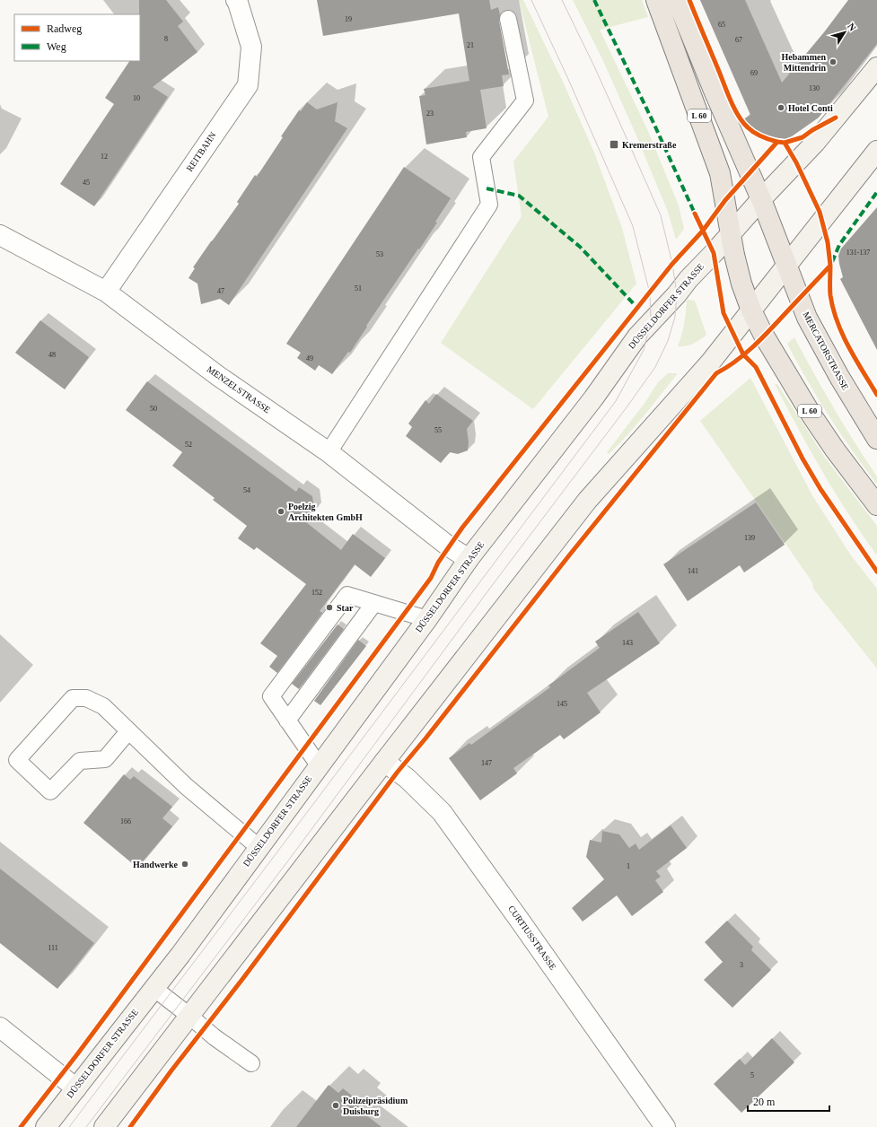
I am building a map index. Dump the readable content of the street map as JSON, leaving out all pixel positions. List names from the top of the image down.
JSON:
{
  "streets": {
    "main road": ["L 60", "DÜSSELDORFER STRASSE", "MERCATORSTRASSE"],
    "street": ["REITBAHN", "MENZELSTRASSE", "CURTIUSSTRASSE"]
  },
  "crossings": [
    ["L 60", "DÜSSELDORFER STRASSE"],
    ["L 60", "MERCATORSTRASSE"],
    ["REITBAHN", "MENZELSTRASSE"],
    ["DÜSSELDORFER STRASSE", "MERCATORSTRASSE"],
    ["DÜSSELDORFER STRASSE", "MENZELSTRASSE"]
  ],
  "places": {
    "other": [
      "Hebammen Mittendrin",
      "Hotel Conti",
      "Poelzig Architekten GmbH",
      "Star",
      "Handwerke",
      "Polizeipräsidium Duisburg"
    ],
    "transit": ["Kremerstraße"]
  },
  "house_numbers": [
    "19",
    "65",
    "8",
    "67",
    "21",
    "69",
    "130",
    "10",
    "23",
    "12",
    "45",
    "131-137",
    "53",
    "51",
    "47",
    "48",
    "49",
    "50",
    "55",
    "52",
    "54",
    "139",
    "141",
    "152",
    "143",
    "145",
    "147",
    "166",
    "1",
    "111",
    "3",
    "5"
  ],
  "legend": ["Radweg", "Weg"],
  "scale_bar": "20 m",
  "north": "top right"
}
